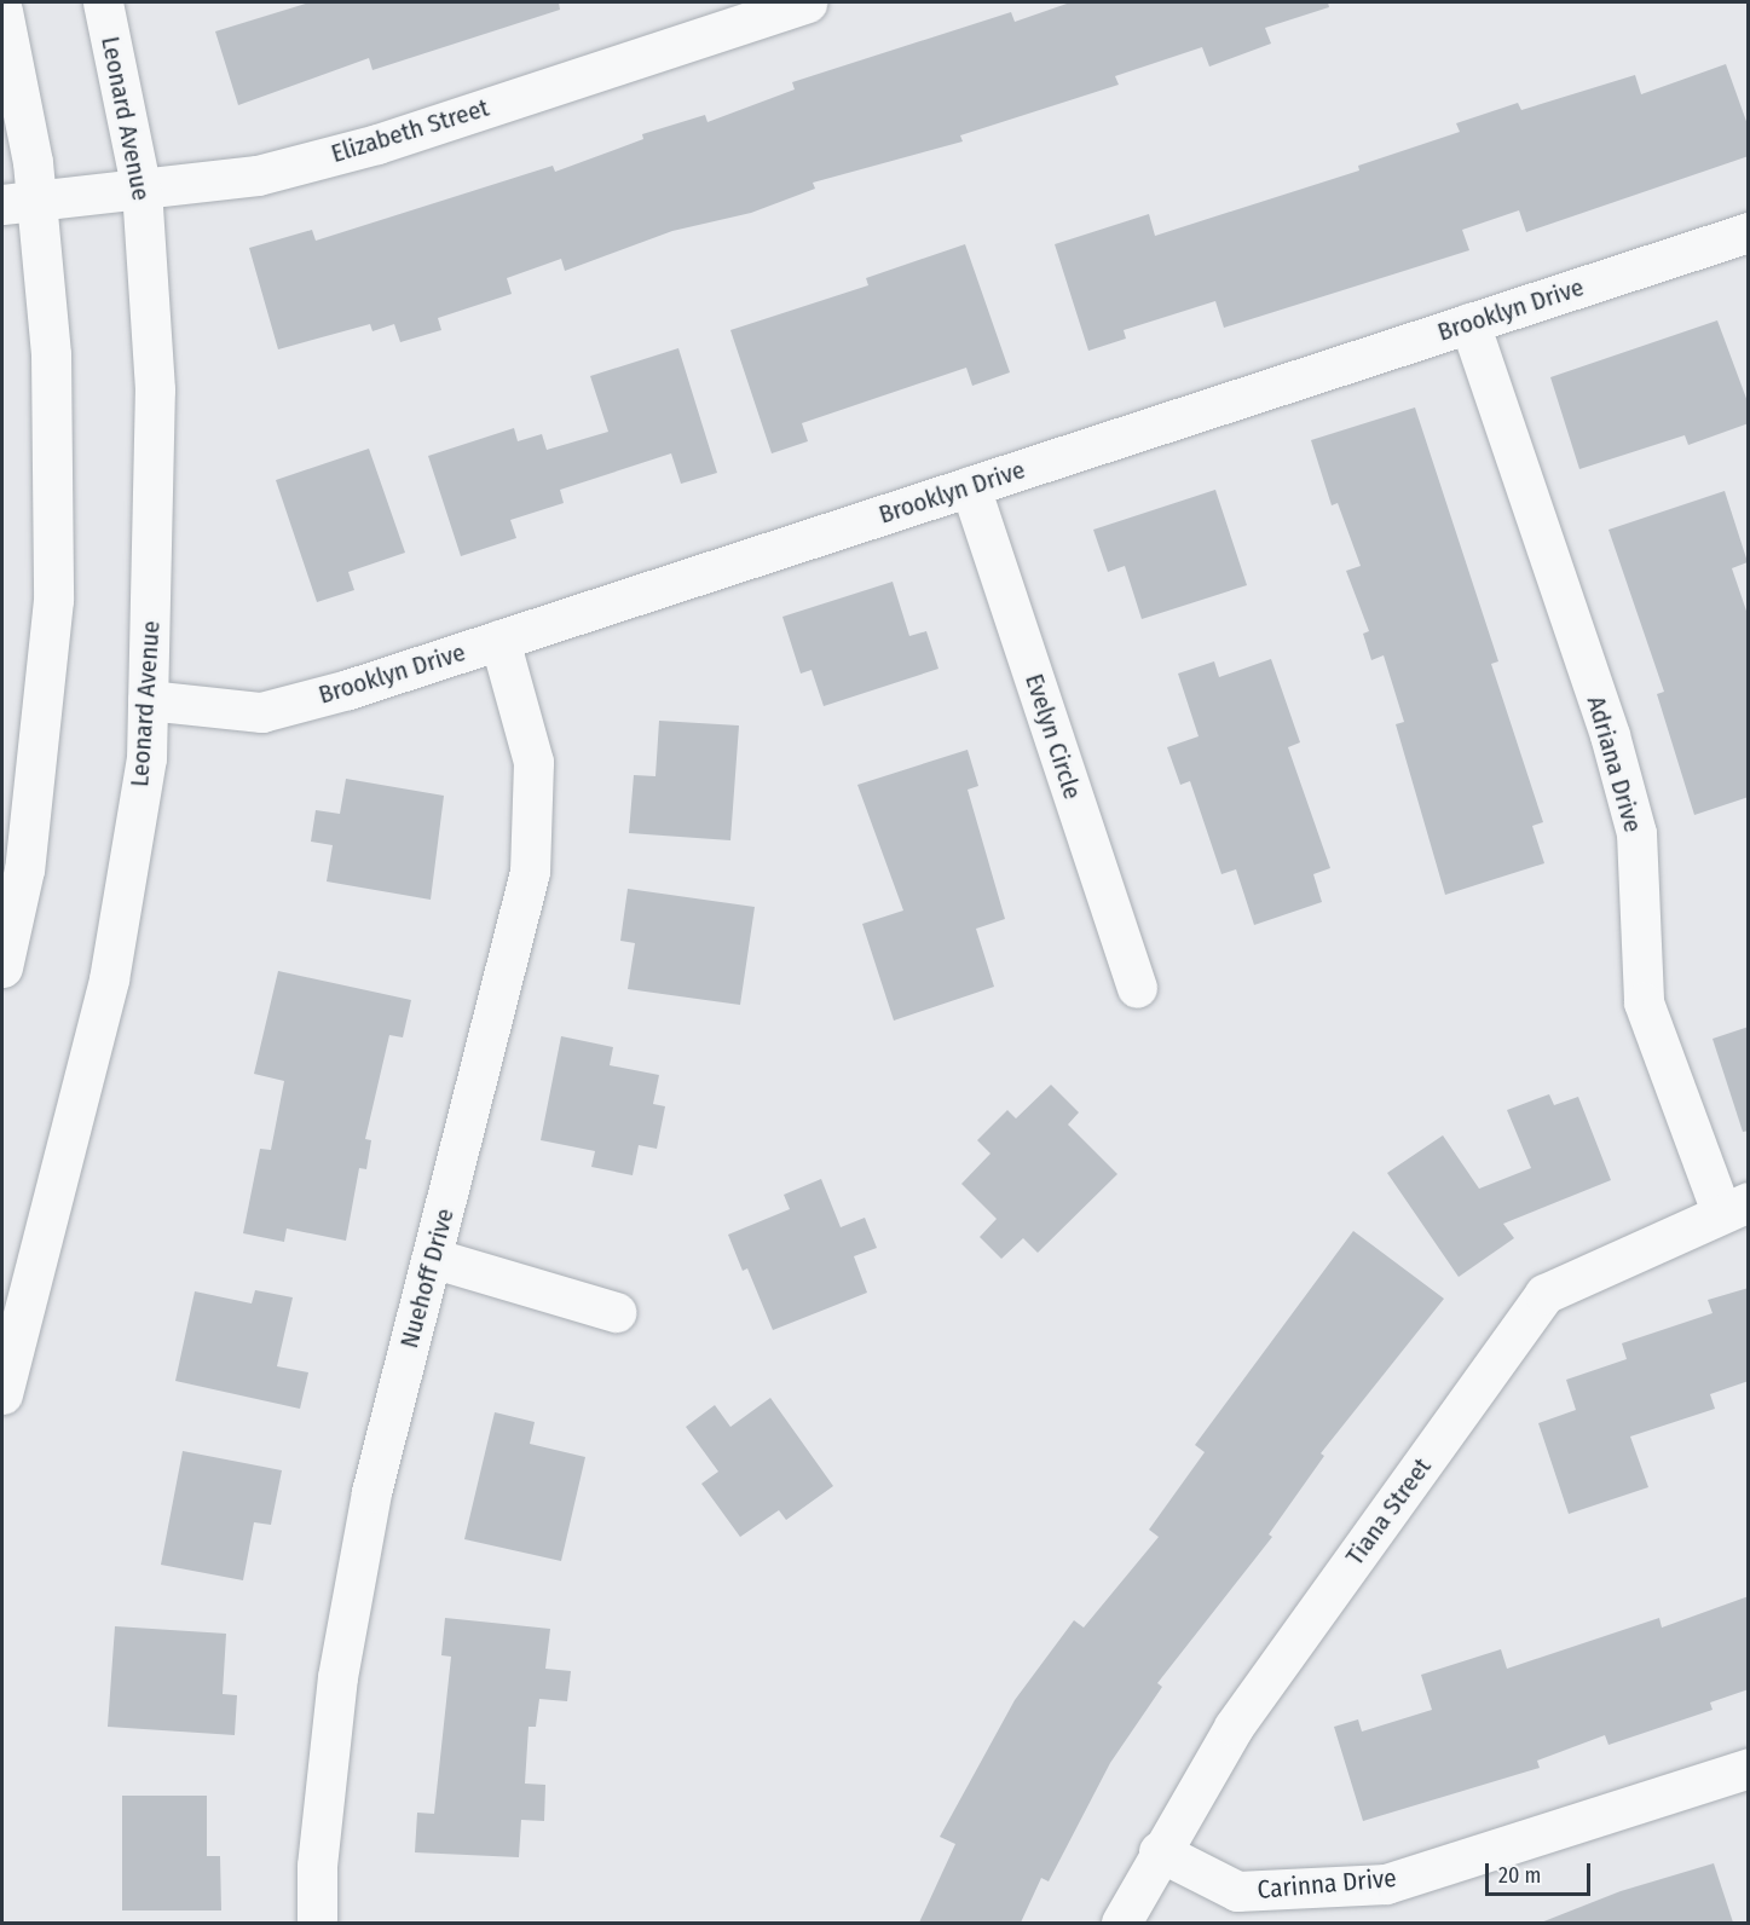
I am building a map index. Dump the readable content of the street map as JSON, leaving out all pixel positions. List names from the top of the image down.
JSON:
{
  "streets": {
    "street": [
      "Leonard Avenue",
      "Elizabeth Street",
      "Brooklyn Drive",
      "Evelyn Circle",
      "Adriana Drive",
      "Nuehoff Drive",
      "Tiana Street",
      "Carinna Drive"
    ]
  },
  "crossings": [
    ["Leonard Avenue", "Elizabeth Street"],
    ["Leonard Avenue", "Brooklyn Drive"],
    ["Brooklyn Drive", "Evelyn Circle"],
    ["Brooklyn Drive", "Adriana Drive"],
    ["Brooklyn Drive", "Nuehoff Drive"],
    ["Adriana Drive", "Tiana Street"],
    ["Tiana Street", "Carinna Drive"]
  ],
  "scale_bar": "20 m"
}
